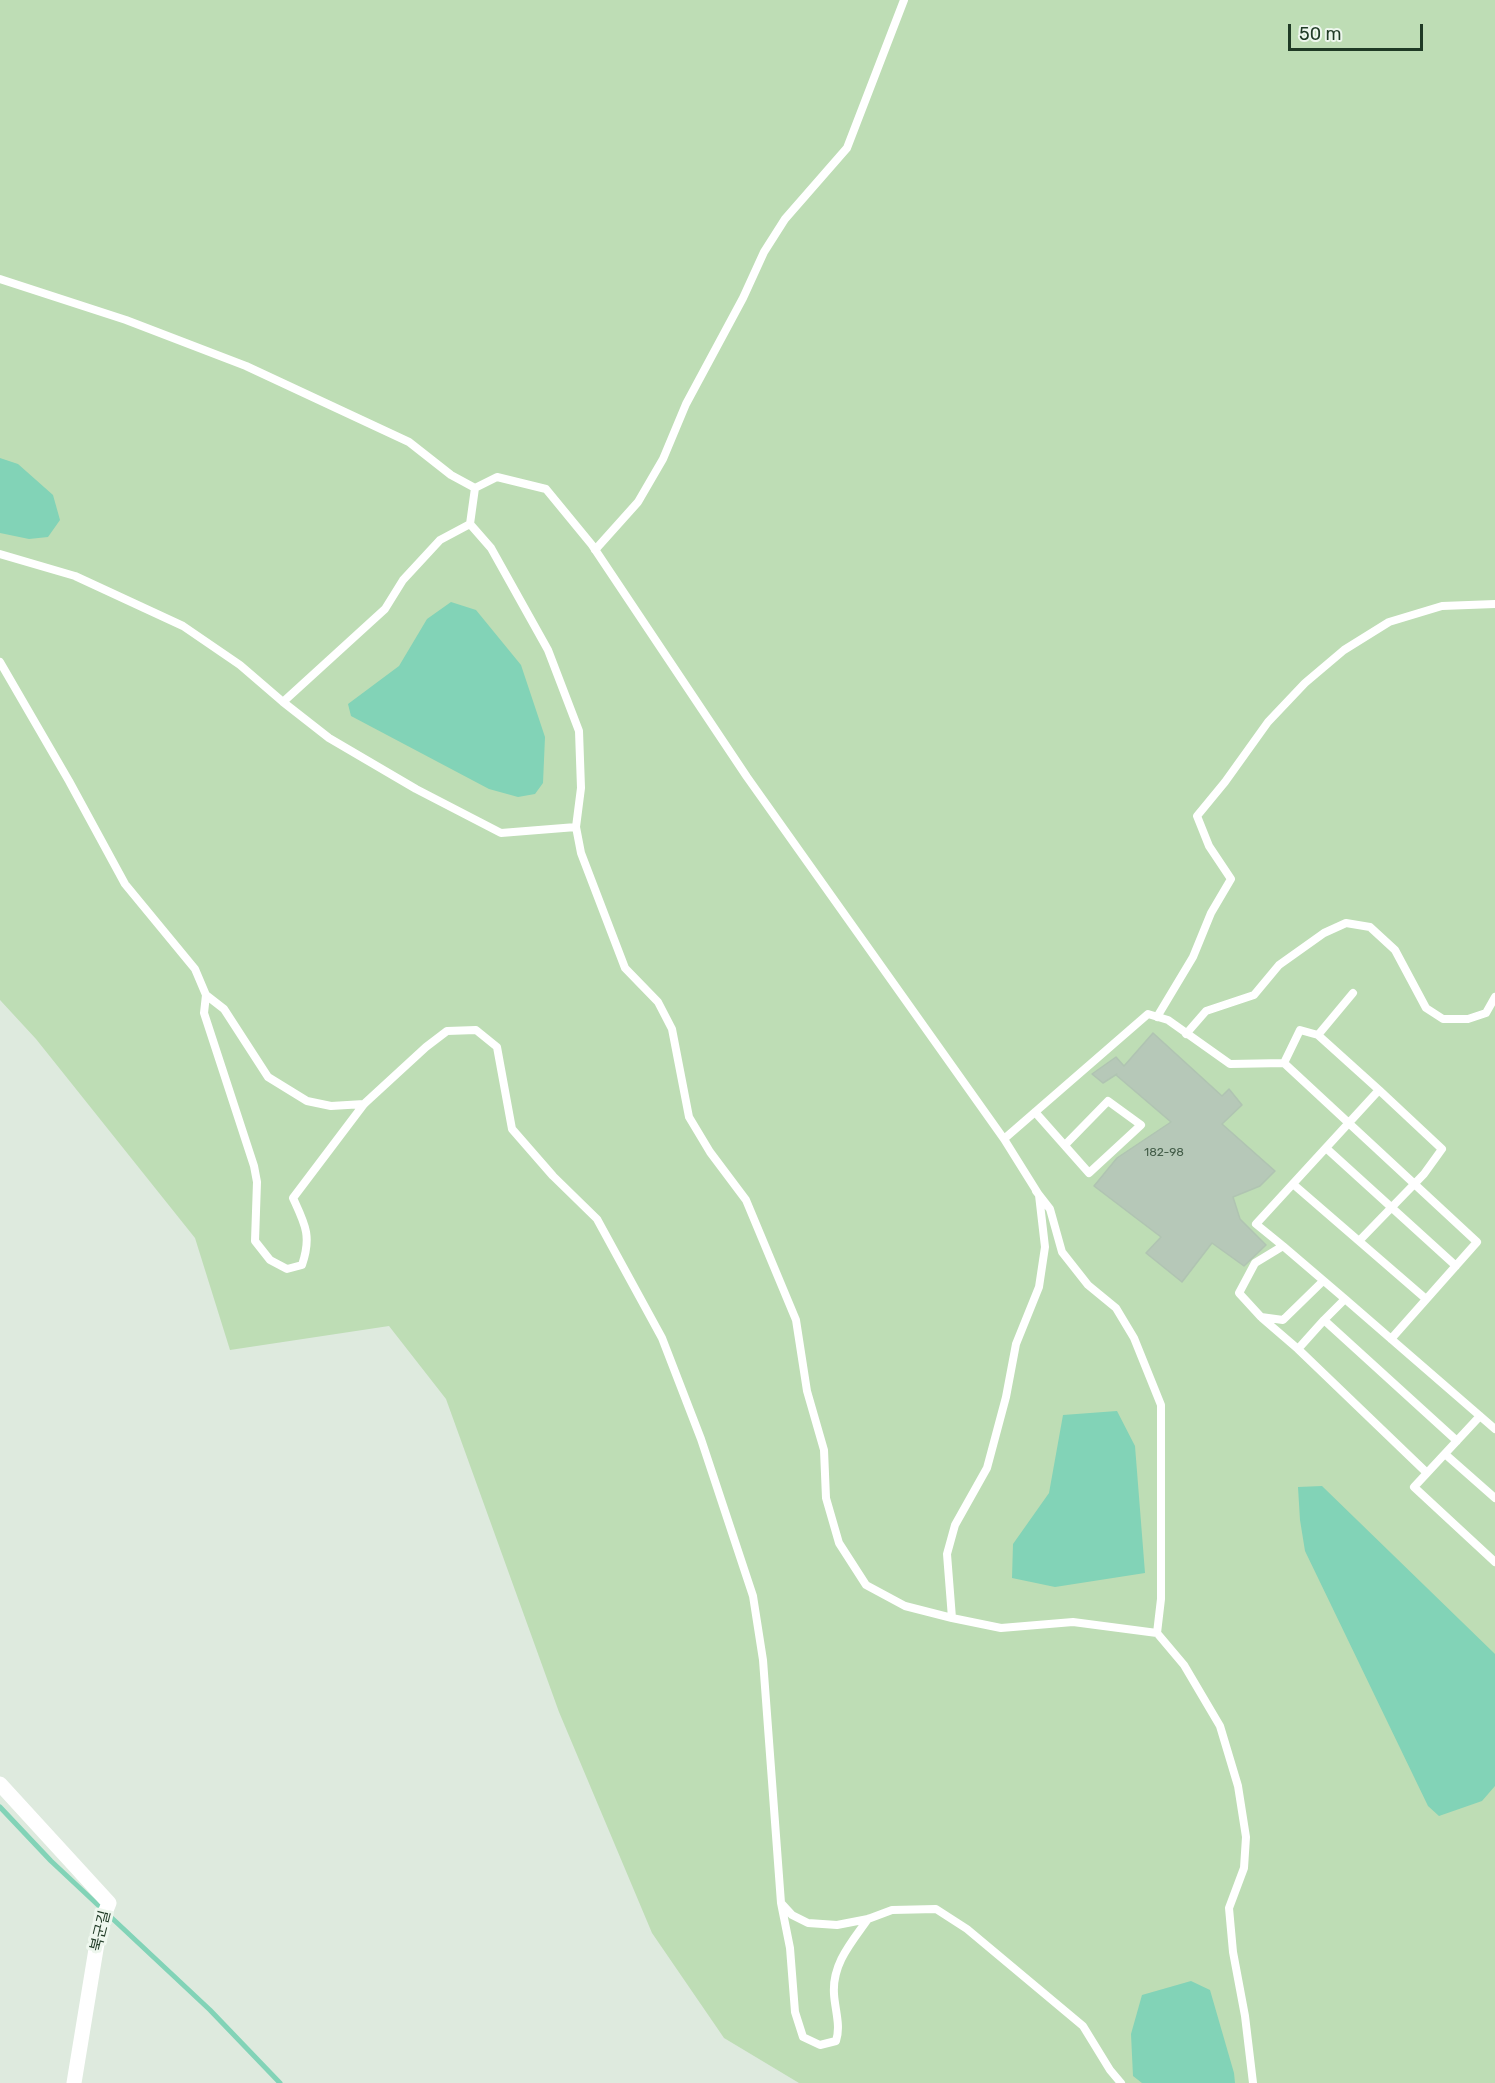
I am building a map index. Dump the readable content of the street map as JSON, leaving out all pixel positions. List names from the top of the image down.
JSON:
{
  "streets": {
    "street": ["북군길"]
  },
  "house_numbers": ["182-98"],
  "scale_bar": "50 m"
}
